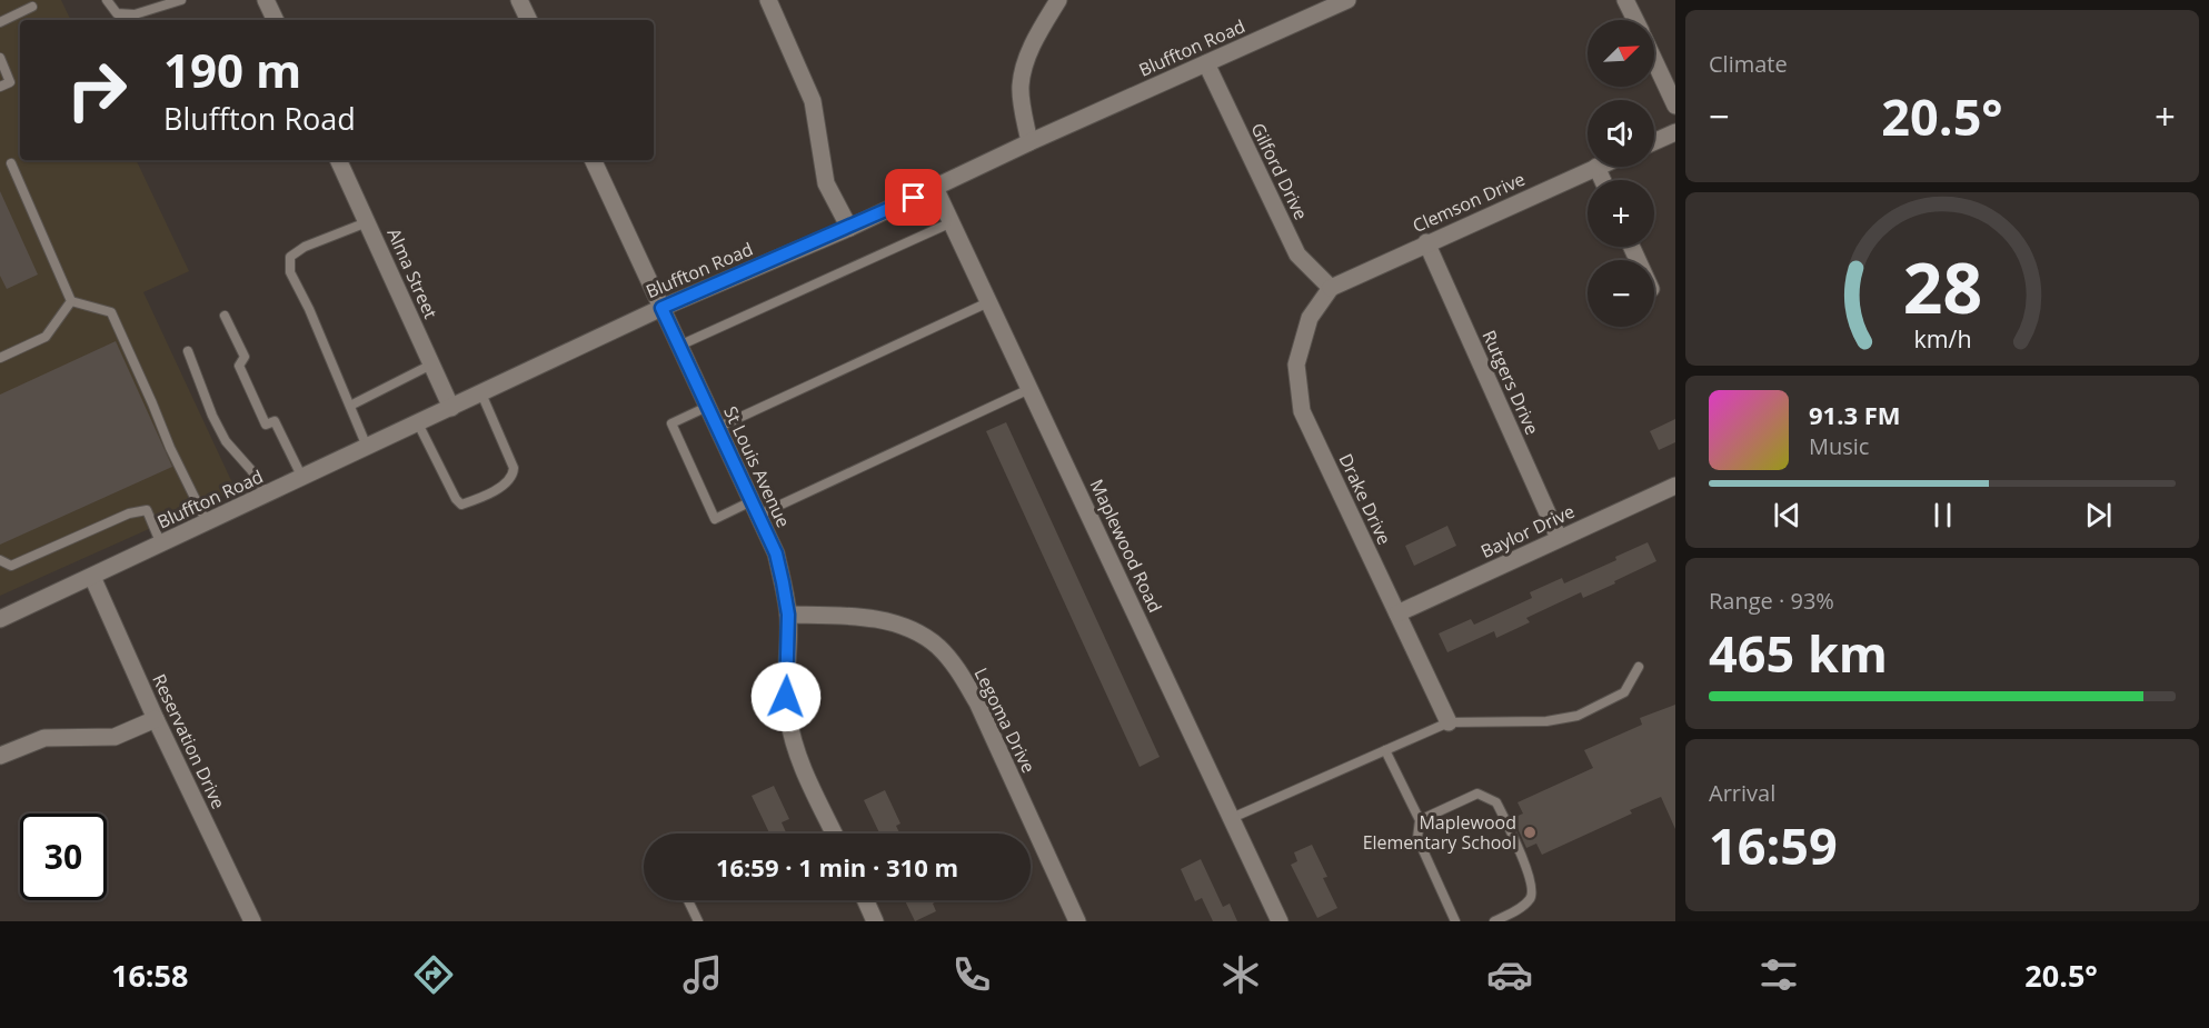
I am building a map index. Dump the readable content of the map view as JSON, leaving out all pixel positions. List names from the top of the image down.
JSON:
{
  "streets": {
    "street": [
      "Bluffton Road",
      "Gilford Drive",
      "Clemson Drive",
      "Alma Street",
      "Rutgers Drive",
      "St Louis Avenue",
      "Drake Drive",
      "Baylor Drive",
      "Maplewood Road",
      "Legoma Drive",
      "Reservation Drive"
    ]
  },
  "crossings": [
    ["Bluffton Road", "Gilford Drive"],
    ["Bluffton Road", "Alma Street"],
    ["Bluffton Road", "St Louis Avenue"],
    ["Bluffton Road", "Maplewood Road"],
    ["Bluffton Road", "Reservation Drive"],
    ["Gilford Drive", "Clemson Drive"],
    ["Gilford Drive", "Drake Drive"],
    ["Clemson Drive", "Rutgers Drive"],
    ["Clemson Drive", "Drake Drive"],
    ["Rutgers Drive", "Baylor Drive"],
    ["St Louis Avenue", "Legoma Drive"],
    ["Drake Drive", "Baylor Drive"]
  ],
  "places": ["Maplewood Elementary School"],
  "north": "top right",
  "page": {
    "tile": [
      "Climate",
      ["Range · 93%", "465 km"],
      ["Arrival", "16:59"]
    ],
    "map_buttons": ["+", "−"],
    "turn": ["190 m", "Bluffton Road"],
    "heat": ["−", "20.5°", "+"],
    "song": ["91.3 FM", "Music"],
    "limit": "30",
    "trip": "16:59 · 1 min · 310 m",
    "tabs": ["16:58", "20.5°"],
    "gauge": ["28", "km/h"]
  }
}
